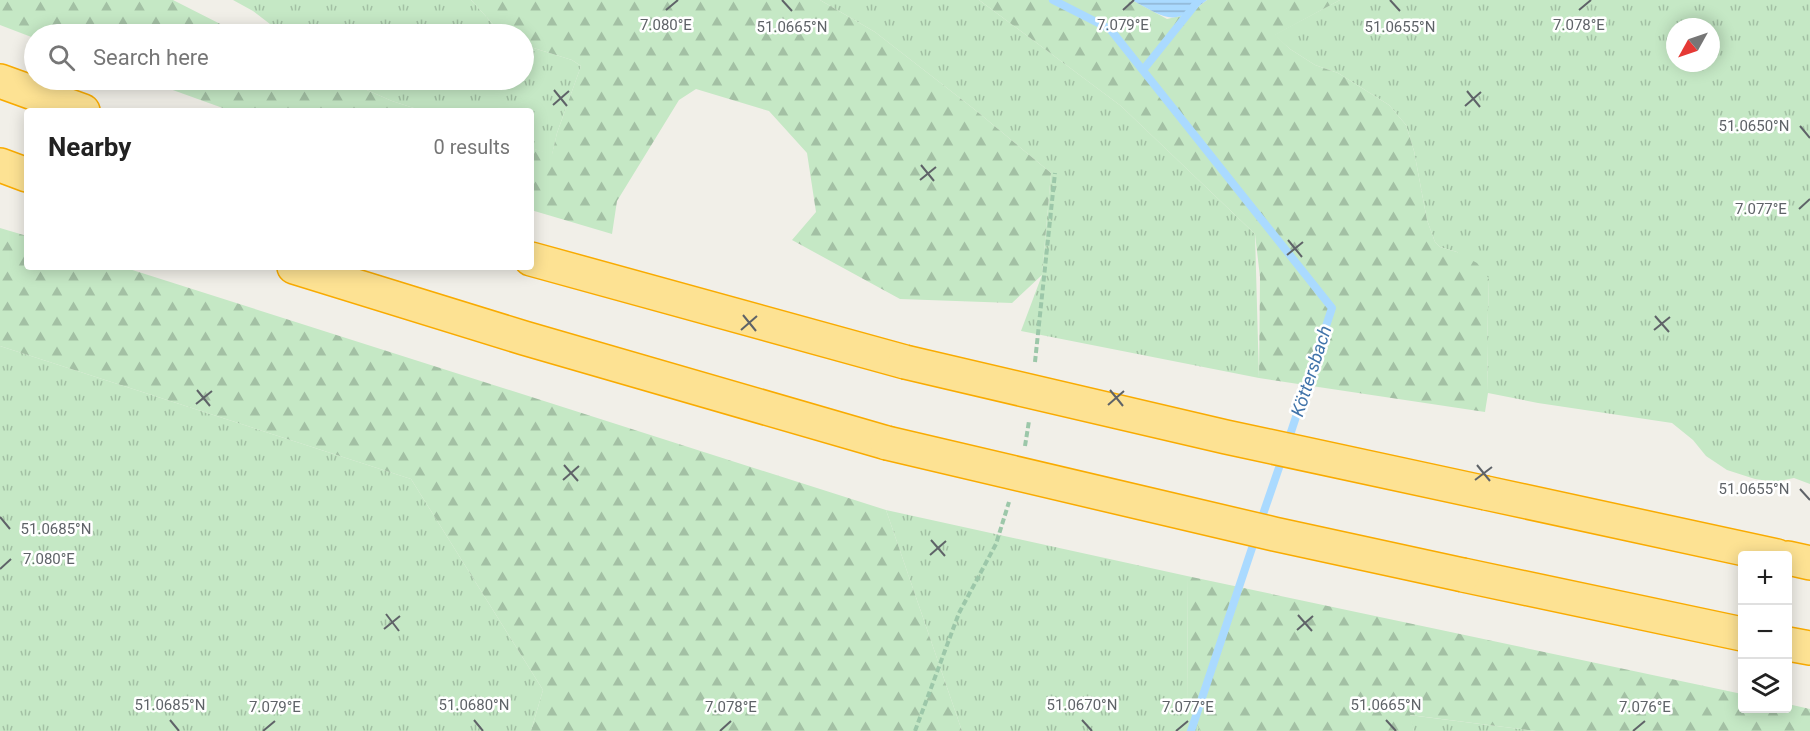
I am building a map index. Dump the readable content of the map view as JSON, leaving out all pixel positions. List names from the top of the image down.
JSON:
{
  "water": ["Köttersbach"],
  "north": "bottom left",
  "page": {
    "search": "Search here",
    "heading": ["Nearby", "0 results"],
    "map_buttons": ["+", "−"]
  },
  "coordinates": [
    "7.078°E",
    "7.080°E",
    "7.079°E",
    "51.0665°N",
    "51.0655°N",
    "51.0650°N",
    "7.077°E",
    "51.0685°N",
    "51.0680°N",
    "51.0670°N",
    "7.076°E"
  ]
}
